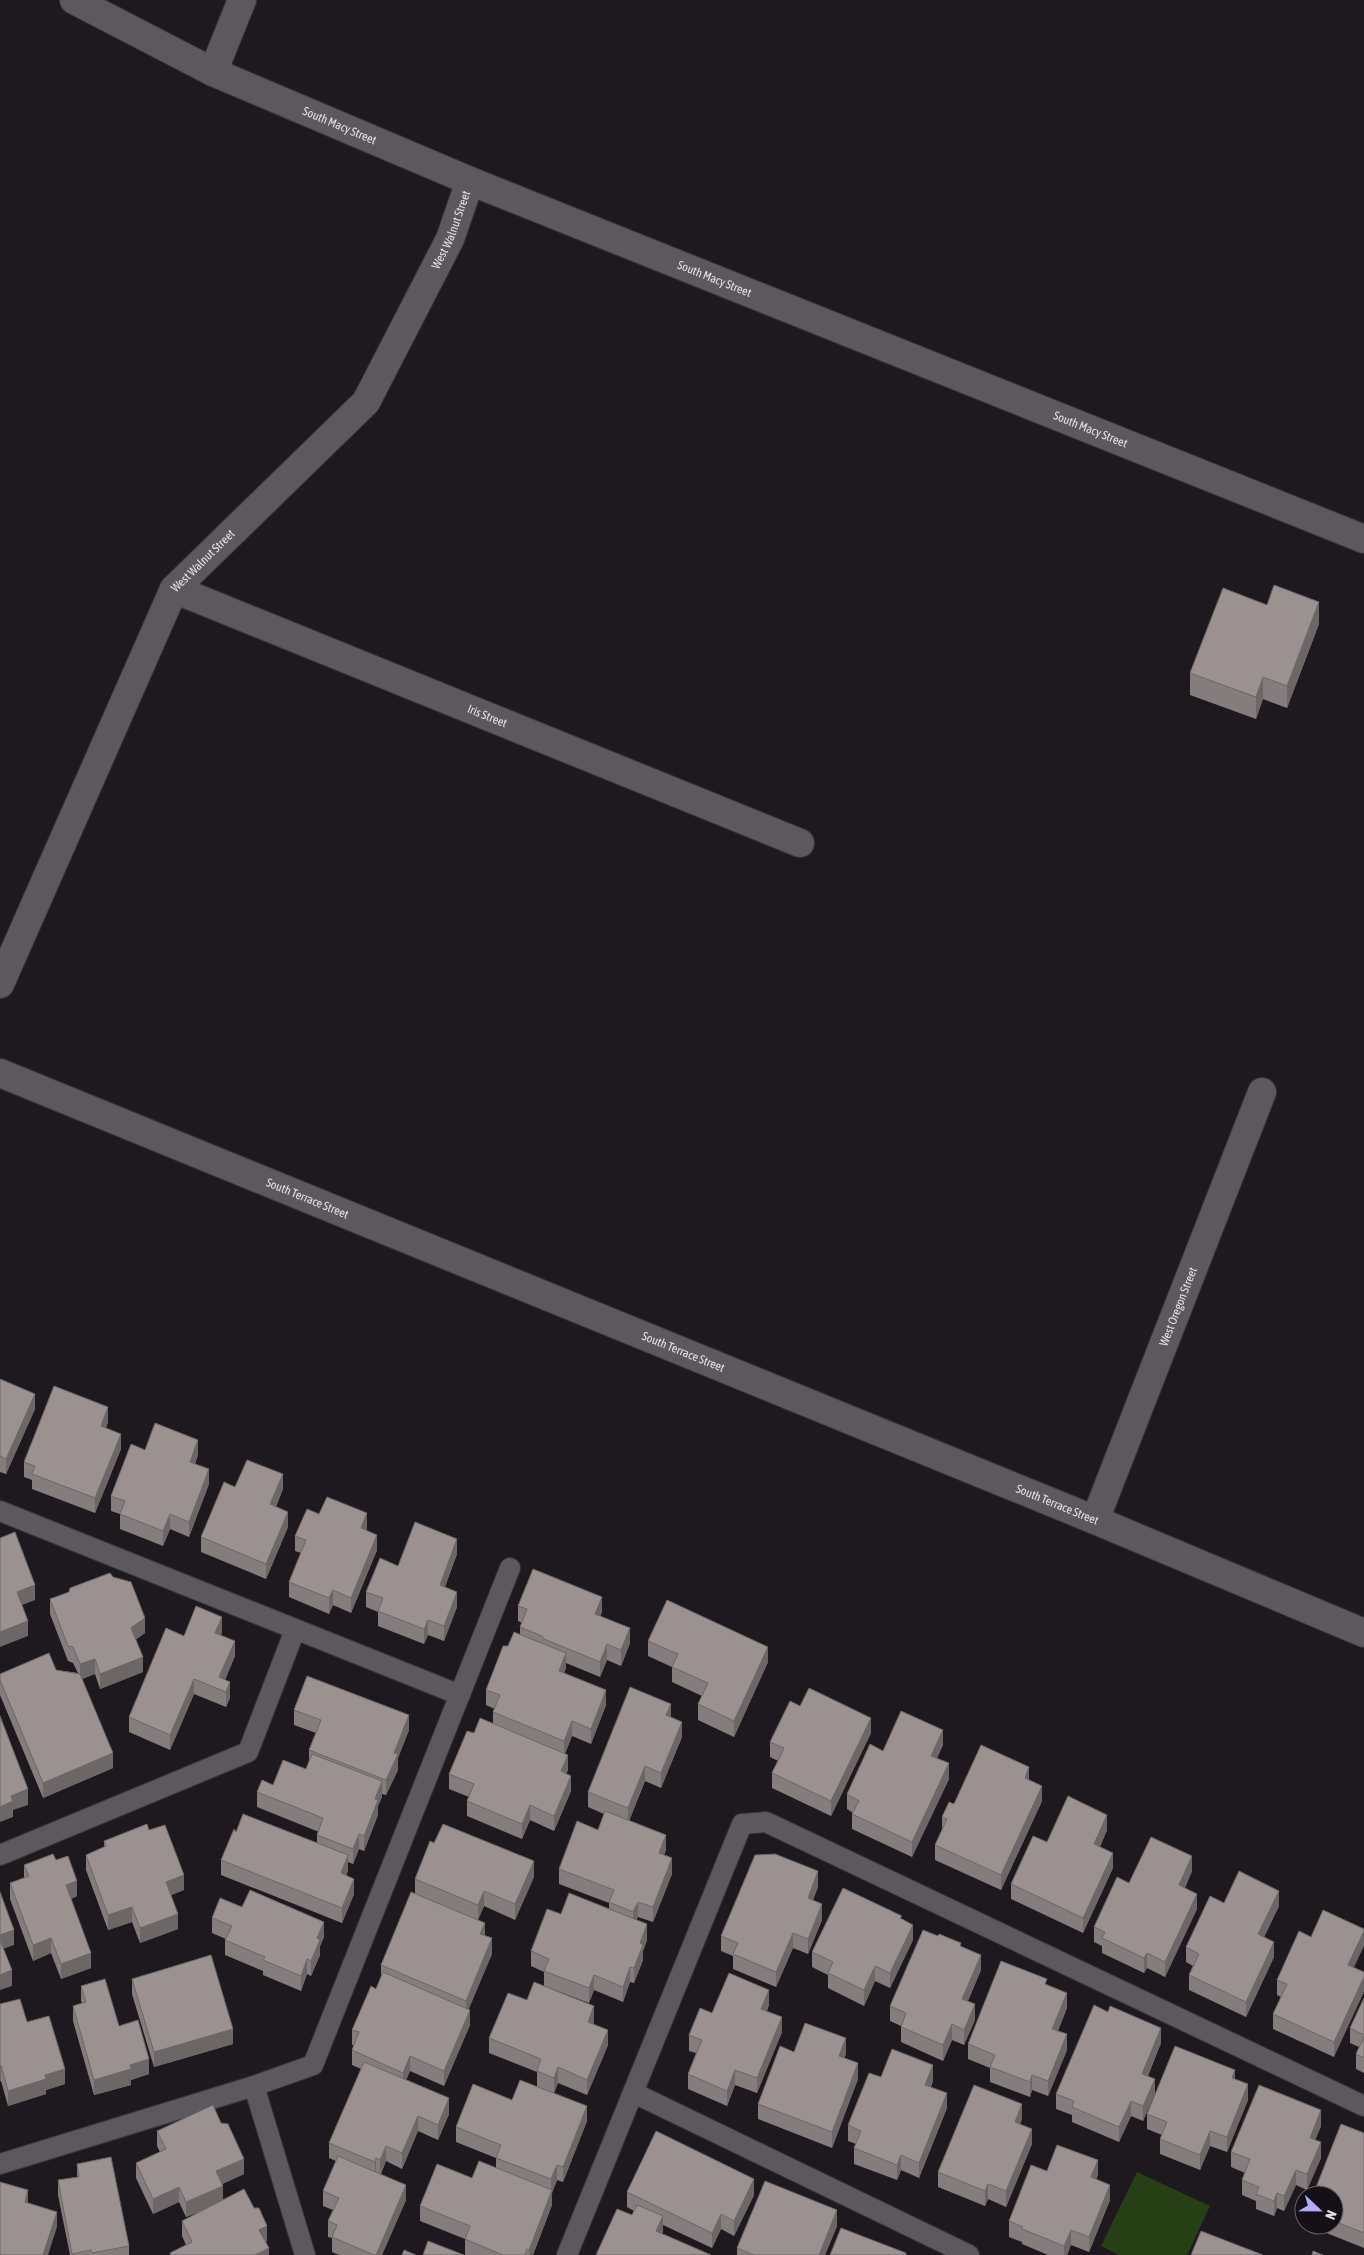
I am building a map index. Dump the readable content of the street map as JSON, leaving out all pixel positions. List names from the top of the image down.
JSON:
{
  "streets": {
    "street": [
      "South Macy Street",
      "West Walnut Street",
      "Iris Street",
      "South Terrace Street",
      "West Oregon Street"
    ]
  },
  "crossings": [
    ["South Macy Street", "West Walnut Street"],
    ["West Walnut Street", "Iris Street"],
    ["South Terrace Street", "West Oregon Street"]
  ],
  "north": "right"
}
